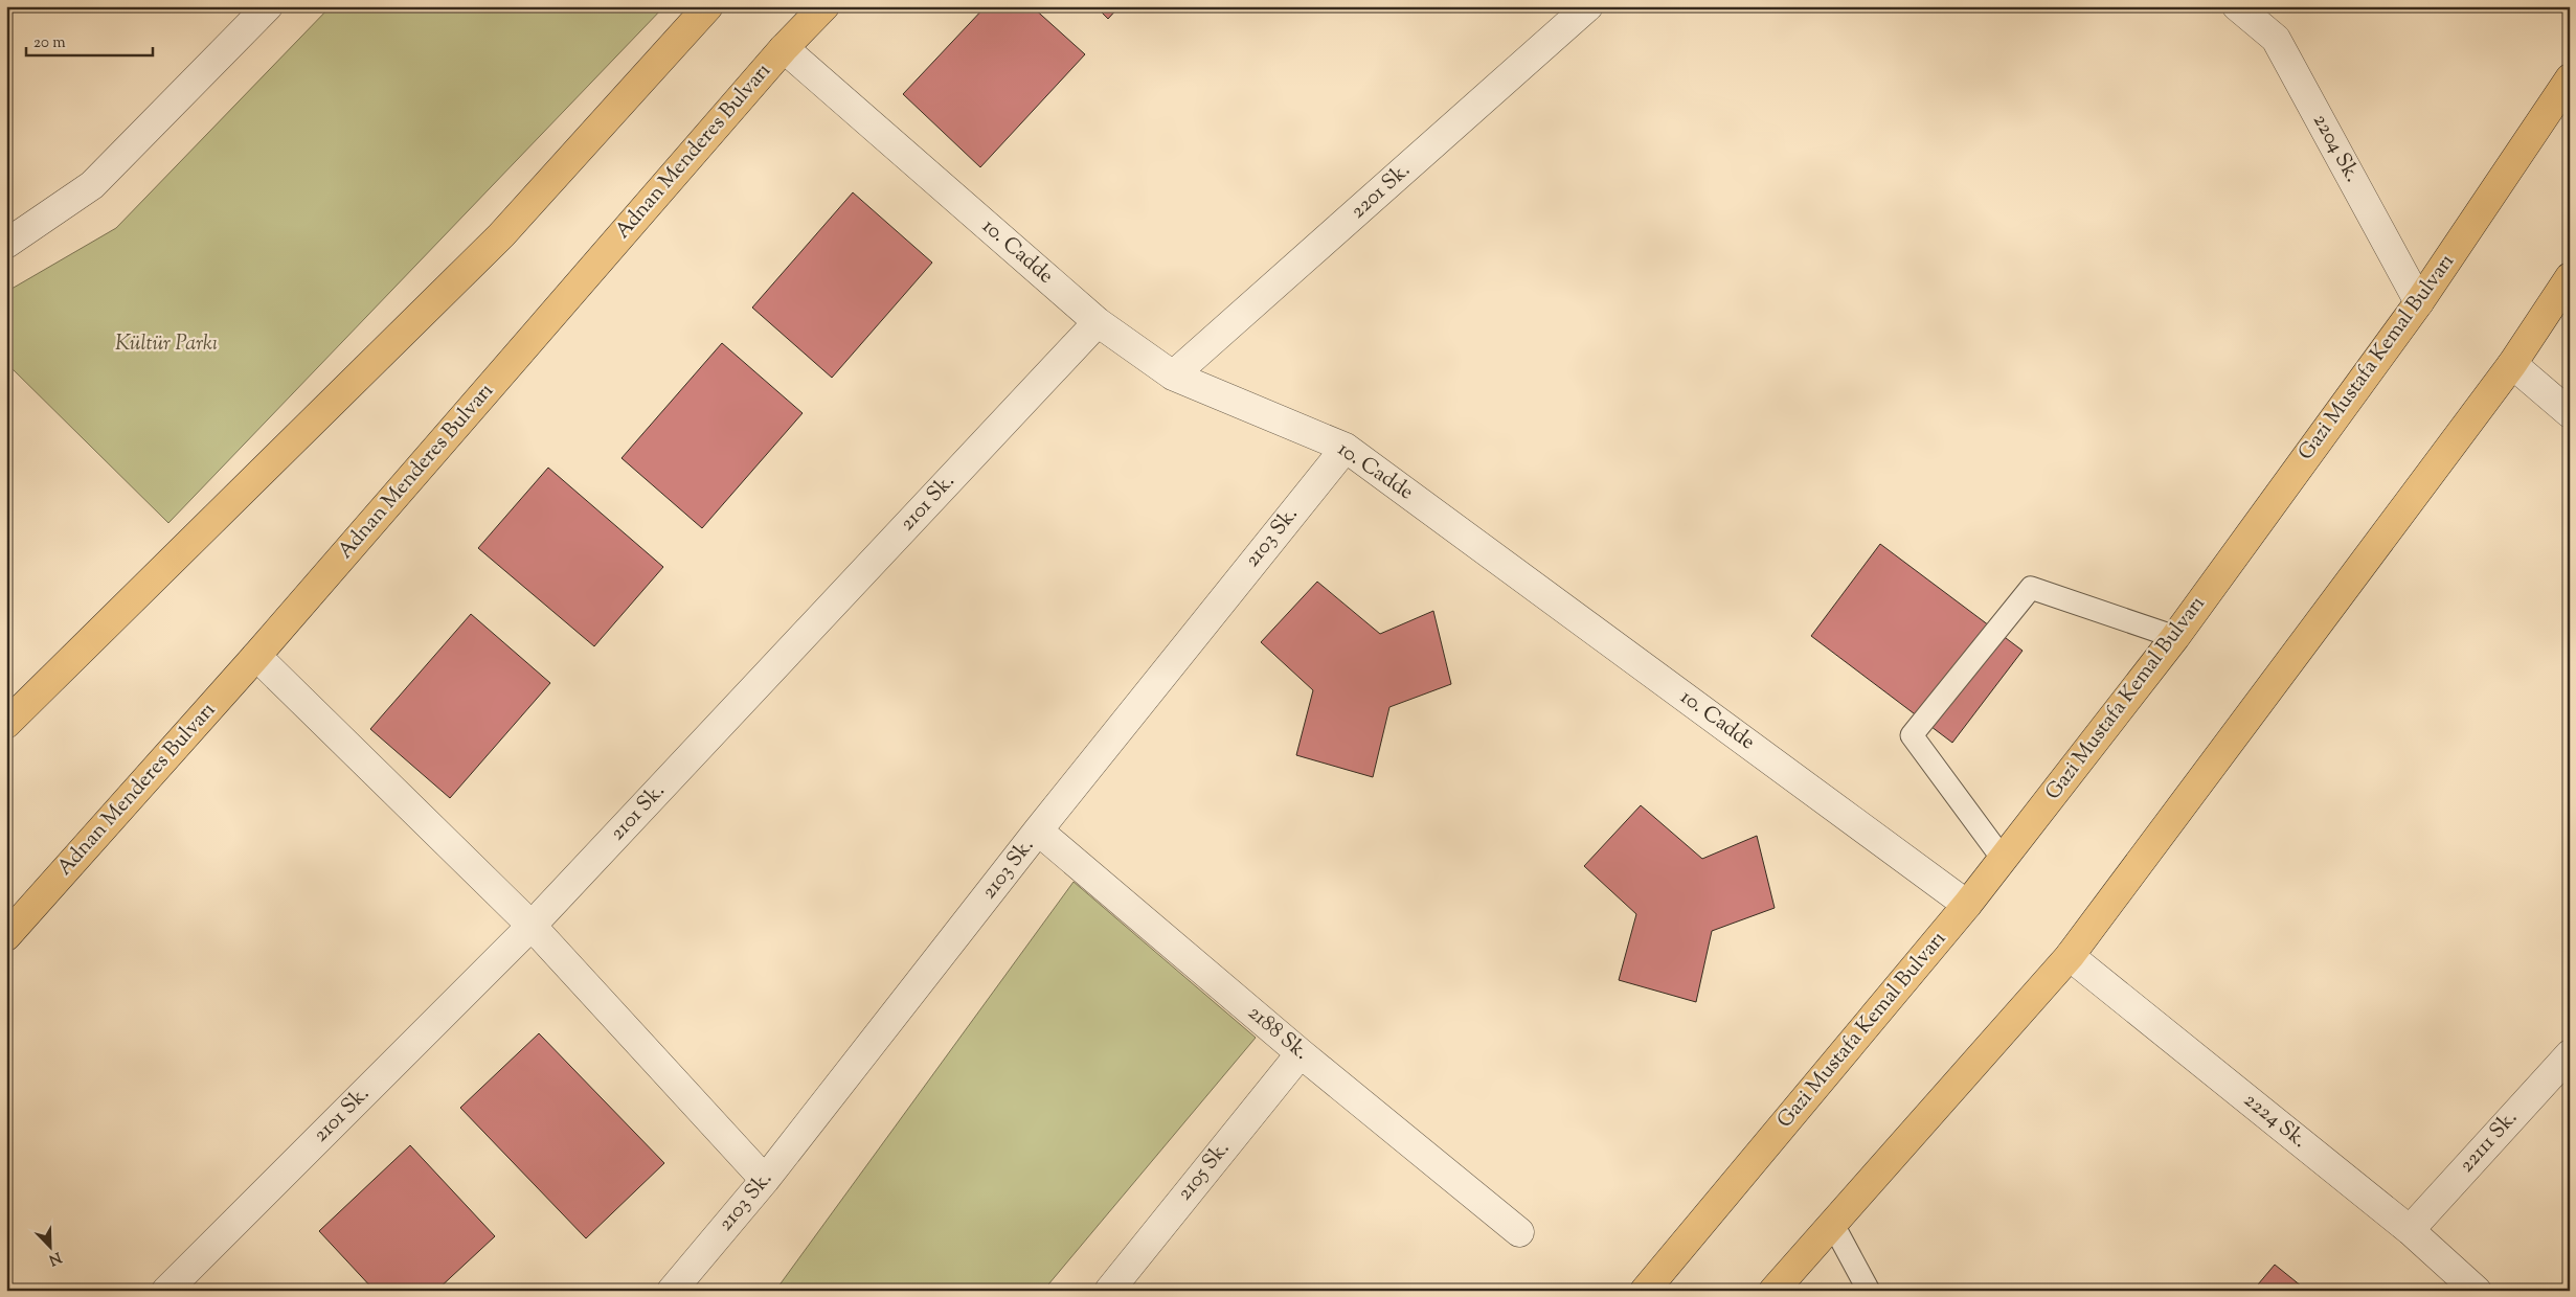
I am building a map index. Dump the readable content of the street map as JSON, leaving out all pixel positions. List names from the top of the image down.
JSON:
{
  "streets": {
    "main road": ["Adnan Menderes Bulvarı", "Gazi Mustafa Kemal Bulvarı"],
    "street": [
      "2204 Sk.",
      "2201 Sk.",
      "10. Cadde",
      "2101 Sk.",
      "2103 Sk.",
      "2188 Sk.",
      "2224 Sk.",
      "22111 Sk.",
      "2105 Sk."
    ]
  },
  "crossings": [
    ["2204 Sk.", "Gazi Mustafa Kemal Bulvarı"],
    ["Adnan Menderes Bulvarı", "10. Cadde"],
    ["2201 Sk.", "10. Cadde"],
    ["10. Cadde", "Gazi Mustafa Kemal Bulvarı"],
    ["10. Cadde", "2101 Sk."],
    ["10. Cadde", "2103 Sk."],
    ["2103 Sk.", "2188 Sk."],
    ["2188 Sk.", "2105 Sk."],
    ["2224 Sk.", "22111 Sk."]
  ],
  "parks": ["Kültür Parkı"],
  "scale_bar": "20 m",
  "north": "bottom right"
}
